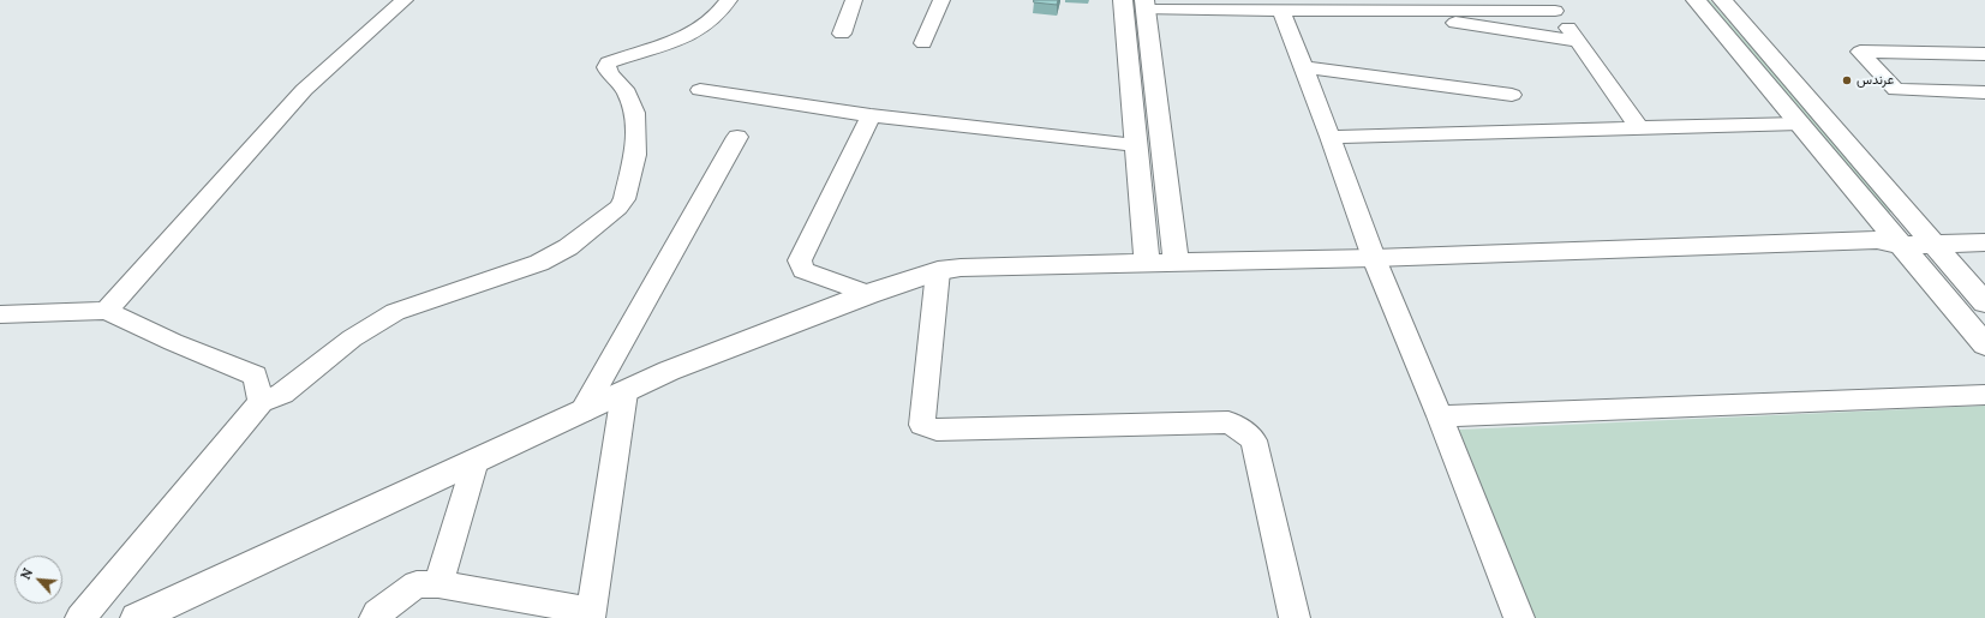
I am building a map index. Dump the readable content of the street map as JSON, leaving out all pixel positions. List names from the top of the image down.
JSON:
{
  "places": ["عرندس"],
  "north": "top left"
}
